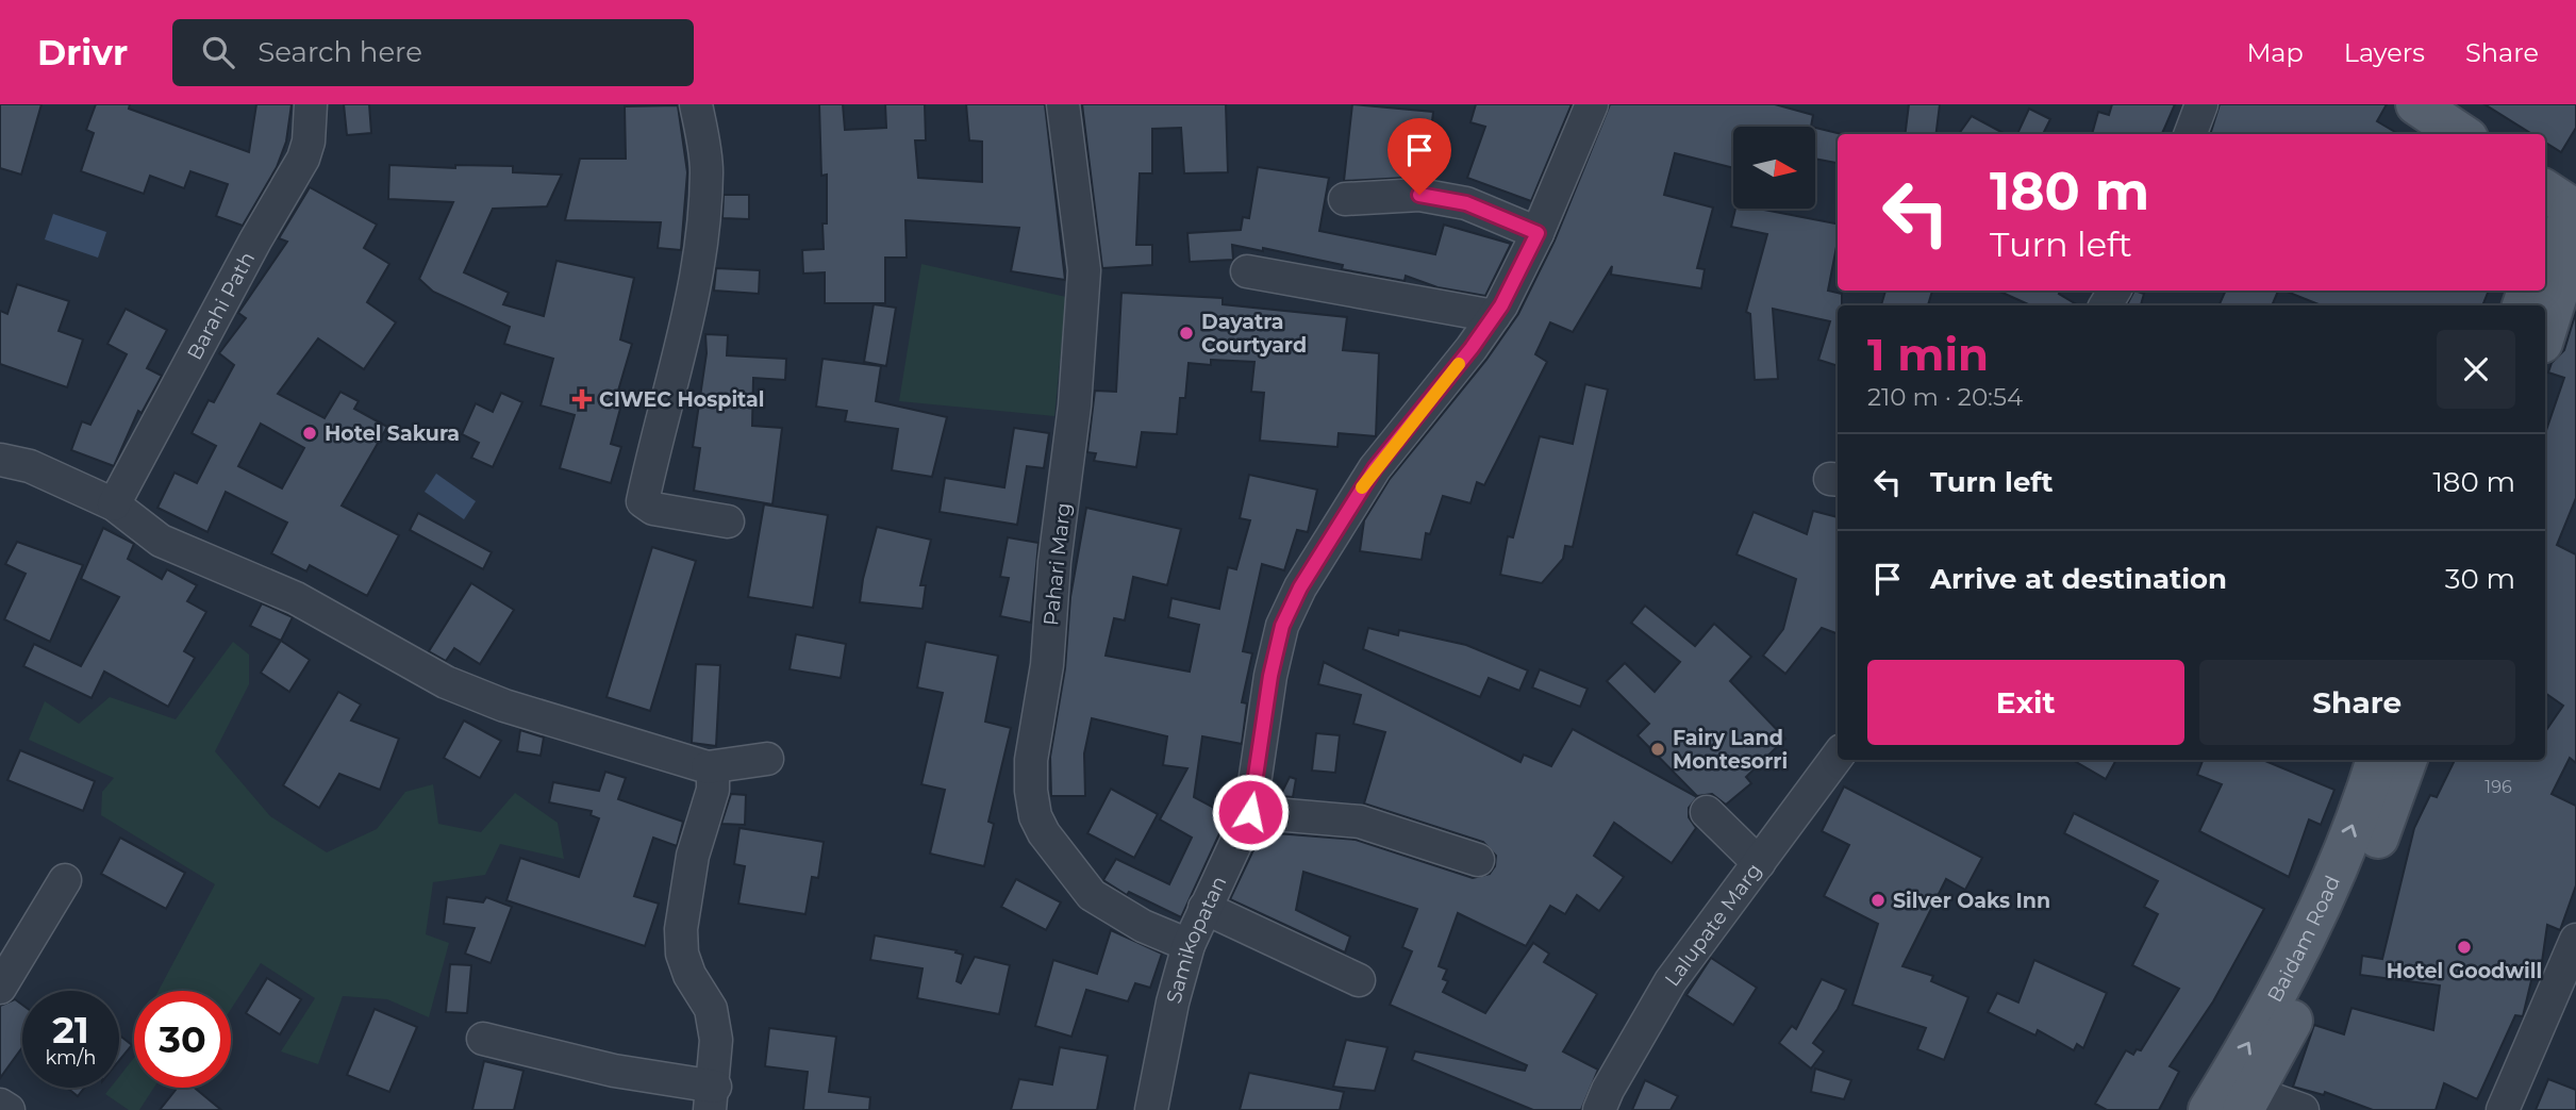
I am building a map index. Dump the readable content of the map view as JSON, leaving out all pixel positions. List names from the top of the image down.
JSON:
{
  "streets": {
    "main road": ["Baidam Road"],
    "street": [
      "Barahi Path",
      "Pahari Marg",
      "Lalupate Marg",
      "Samikopatan"
    ]
  },
  "crossings": [
    ["Pahari Marg", "Samikopatan"]
  ],
  "places": {
    "other": [
      "Dayatra Courtyard",
      "Hotel Sakura",
      "Fairy Land Montesorri",
      "Silver Oaks Inn",
      "Hotel Goodwill"
    ],
    "health": ["CIWEC Hospital"]
  },
  "house_numbers": ["196"],
  "north": "right",
  "page": {
    "header": "Drivr",
    "search": "Search here",
    "nav": ["Map", "Layers", "Share"],
    "turn": ["180 m", "Turn left"],
    "heading": ["1 min", "210 m · 20:54"],
    "list": [
      {
        "name": "Turn left",
        "value": "180 m"
      },
      {
        "name": "Arrive at destination",
        "value": "30 m"
      }
    ],
    "buttons": ["Exit", "Share"],
    "speed": "21 km/h",
    "limit": "30"
  }
}
